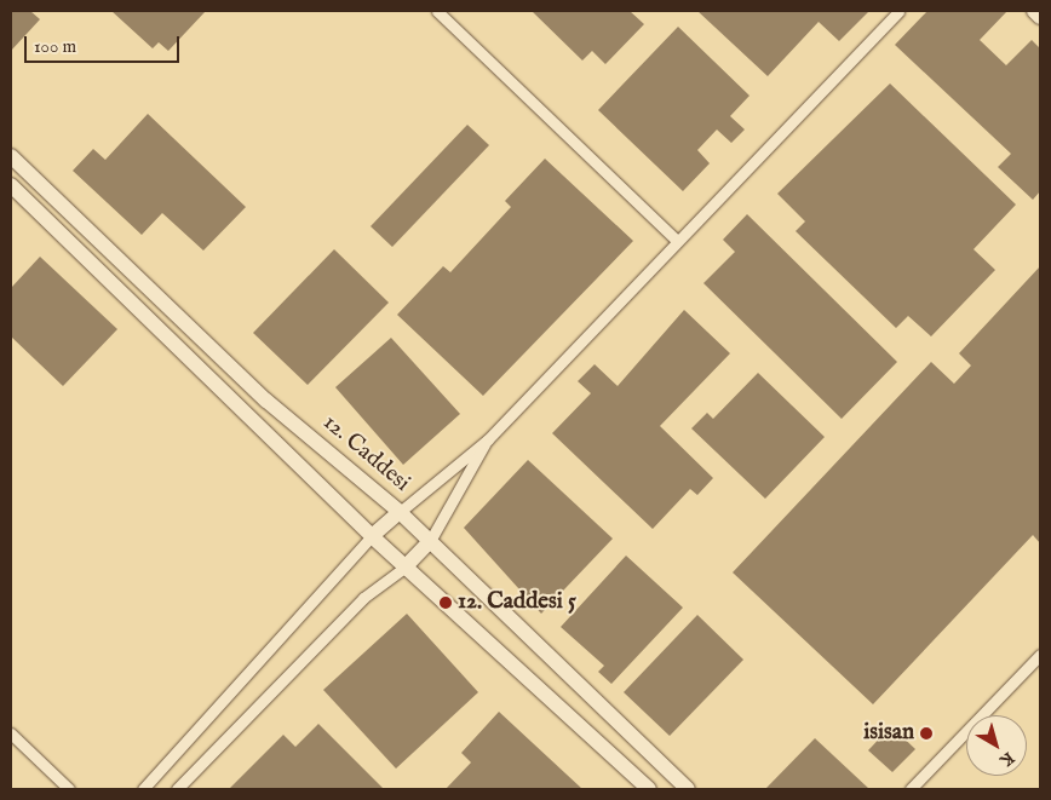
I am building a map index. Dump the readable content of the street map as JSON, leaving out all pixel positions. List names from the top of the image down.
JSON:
{
  "streets": {
    "street": ["12. Caddesi"]
  },
  "places": ["12. Caddesi 5", "isisan"],
  "scale_bar": "100 m",
  "north": "bottom right"
}
